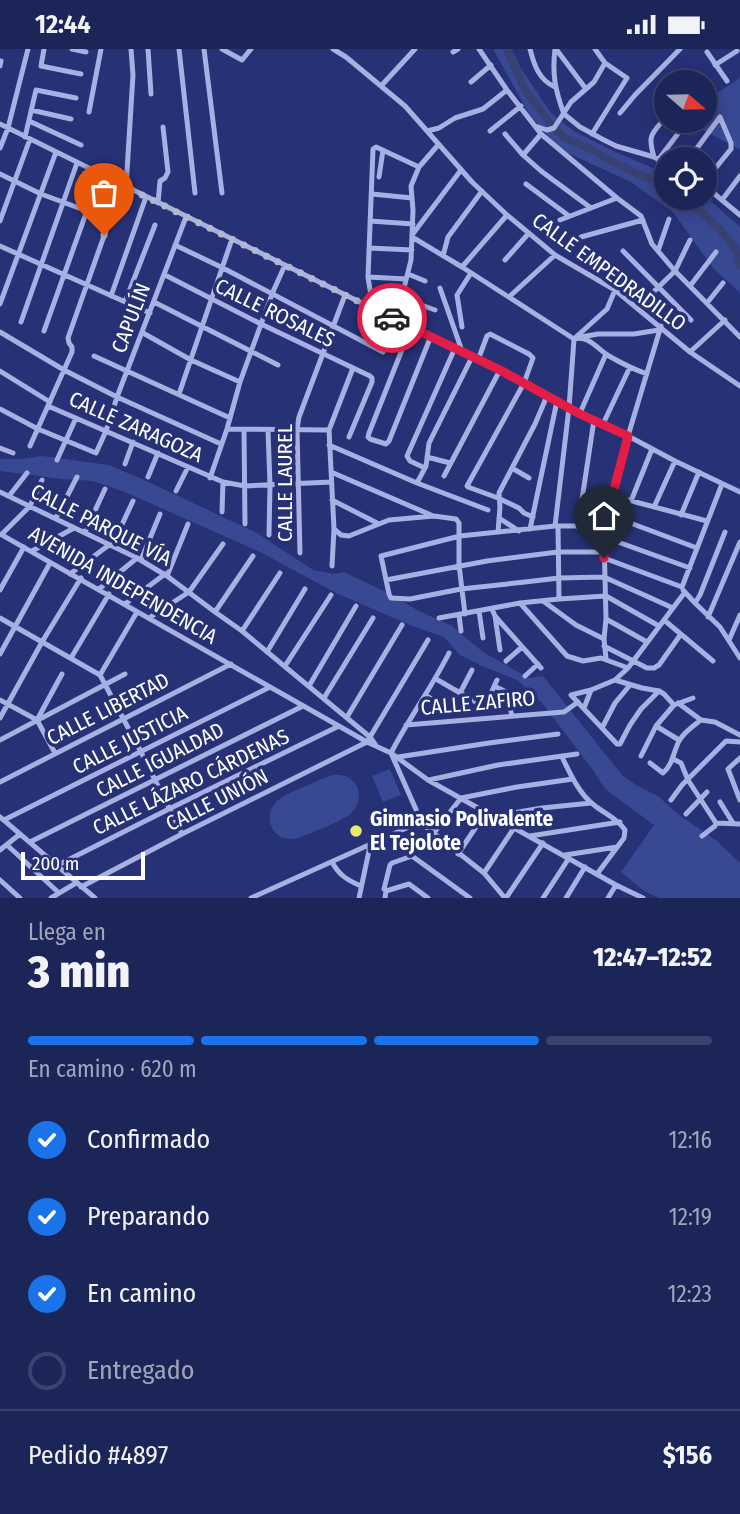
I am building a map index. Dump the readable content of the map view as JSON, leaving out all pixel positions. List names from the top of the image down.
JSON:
{
  "streets": {
    "street": [
      "CALLE EMPEDRADILLO",
      "CALLE ROSALES",
      "CAPULÍN",
      "CALLE ZARAGOZA",
      "CALLE LAUREL",
      "CALLE PARQUE VÍA",
      "AVENIDA INDEPENDENCIA",
      "CALLE ZAFIRO",
      "CALLE LIBERTAD",
      "CALLE JUSTICIA",
      "CALLE IGUALDAD",
      "CALLE LÁZARO CÁRDENAS",
      "CALLE UNIÓN"
    ]
  },
  "crossings": [
    ["CALLE ROSALES", "CAPULÍN"],
    ["CALLE ROSALES", "CALLE LAUREL"],
    ["CAPULÍN", "CALLE ZARAGOZA"],
    ["CALLE ZARAGOZA", "CALLE LAUREL"],
    ["CALLE PARQUE VÍA", "AVENIDA INDEPENDENCIA"],
    ["CALLE PARQUE VÍA", "CALLE UNIÓN"],
    ["AVENIDA INDEPENDENCIA", "CALLE LIBERTAD"],
    ["AVENIDA INDEPENDENCIA", "CALLE JUSTICIA"],
    ["AVENIDA INDEPENDENCIA", "CALLE IGUALDAD"],
    ["AVENIDA INDEPENDENCIA", "CALLE LÁZARO CÁRDENAS"],
    ["AVENIDA INDEPENDENCIA", "CALLE UNIÓN"]
  ],
  "places": ["Gimnasio Polivalente El Tejolote"],
  "scale_bar": "200 m",
  "north": "right",
  "page": {
    "status": "12:44",
    "scale": "200 m",
    "heading": ["3 min", "Llega en", "12:47–12:52"],
    "panel": ["Pedido #4897", "$156"],
    "bar": "En camino · 620 m",
    "list": [
      ["Confirmado", "12:16"],
      ["Preparando", "12:19"],
      ["En camino", "12:23"],
      "Entregado"
    ]
  }
}
